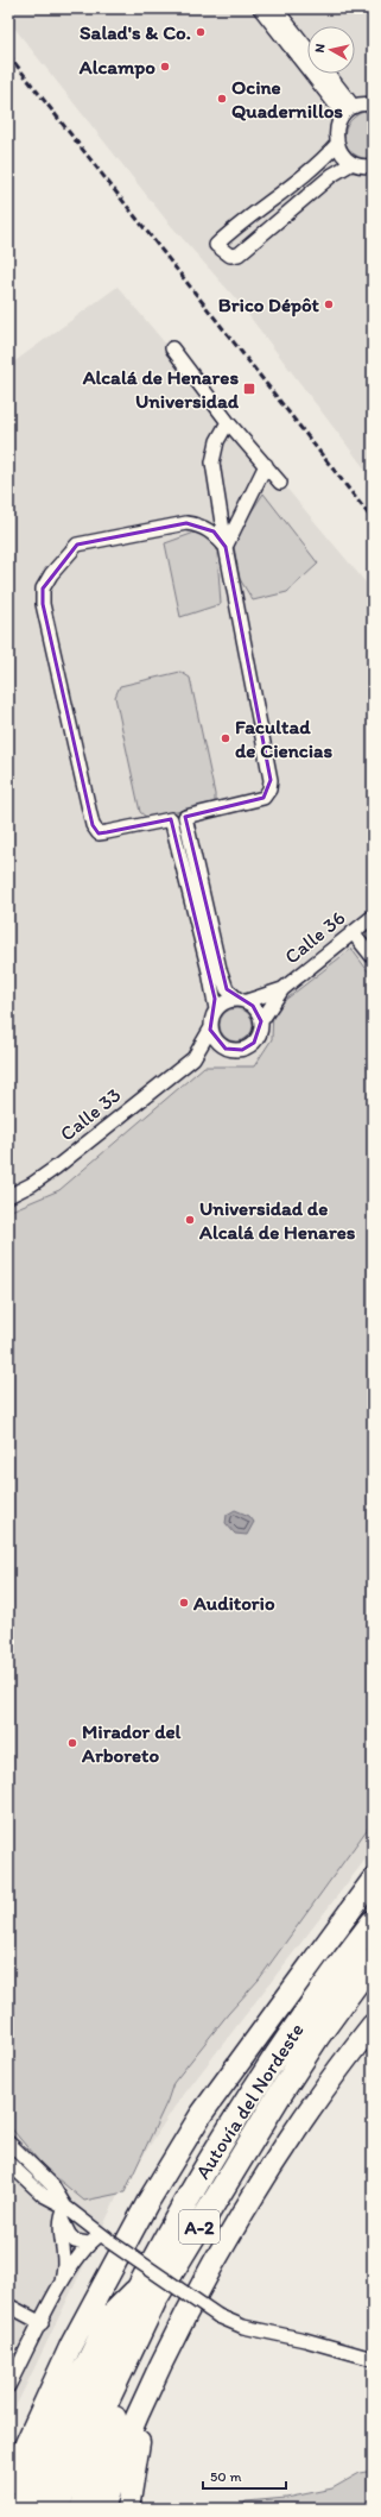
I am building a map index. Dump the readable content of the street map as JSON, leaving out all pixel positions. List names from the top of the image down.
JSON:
{
  "streets": {
    "highway": ["Autovía del Nordeste", "A-2"],
    "street": ["Calle 36", "Calle 33"]
  },
  "crossings": [
    ["Calle 36", "Calle 33"],
    ["Autovía del Nordeste", "A-2"]
  ],
  "places": {
    "other": [
      "Salad's & Co.",
      "Alcampo",
      "Ocine Quadernillos",
      "Brico Dépôt",
      "Facultad de Ciencias",
      "Universidad de Alcalá de Henares",
      "Auditorio",
      "Mirador del Arboreto"
    ],
    "transit": ["Alcalá de Henares Universidad"]
  },
  "scale_bar": "50 m",
  "north": "left"
}
